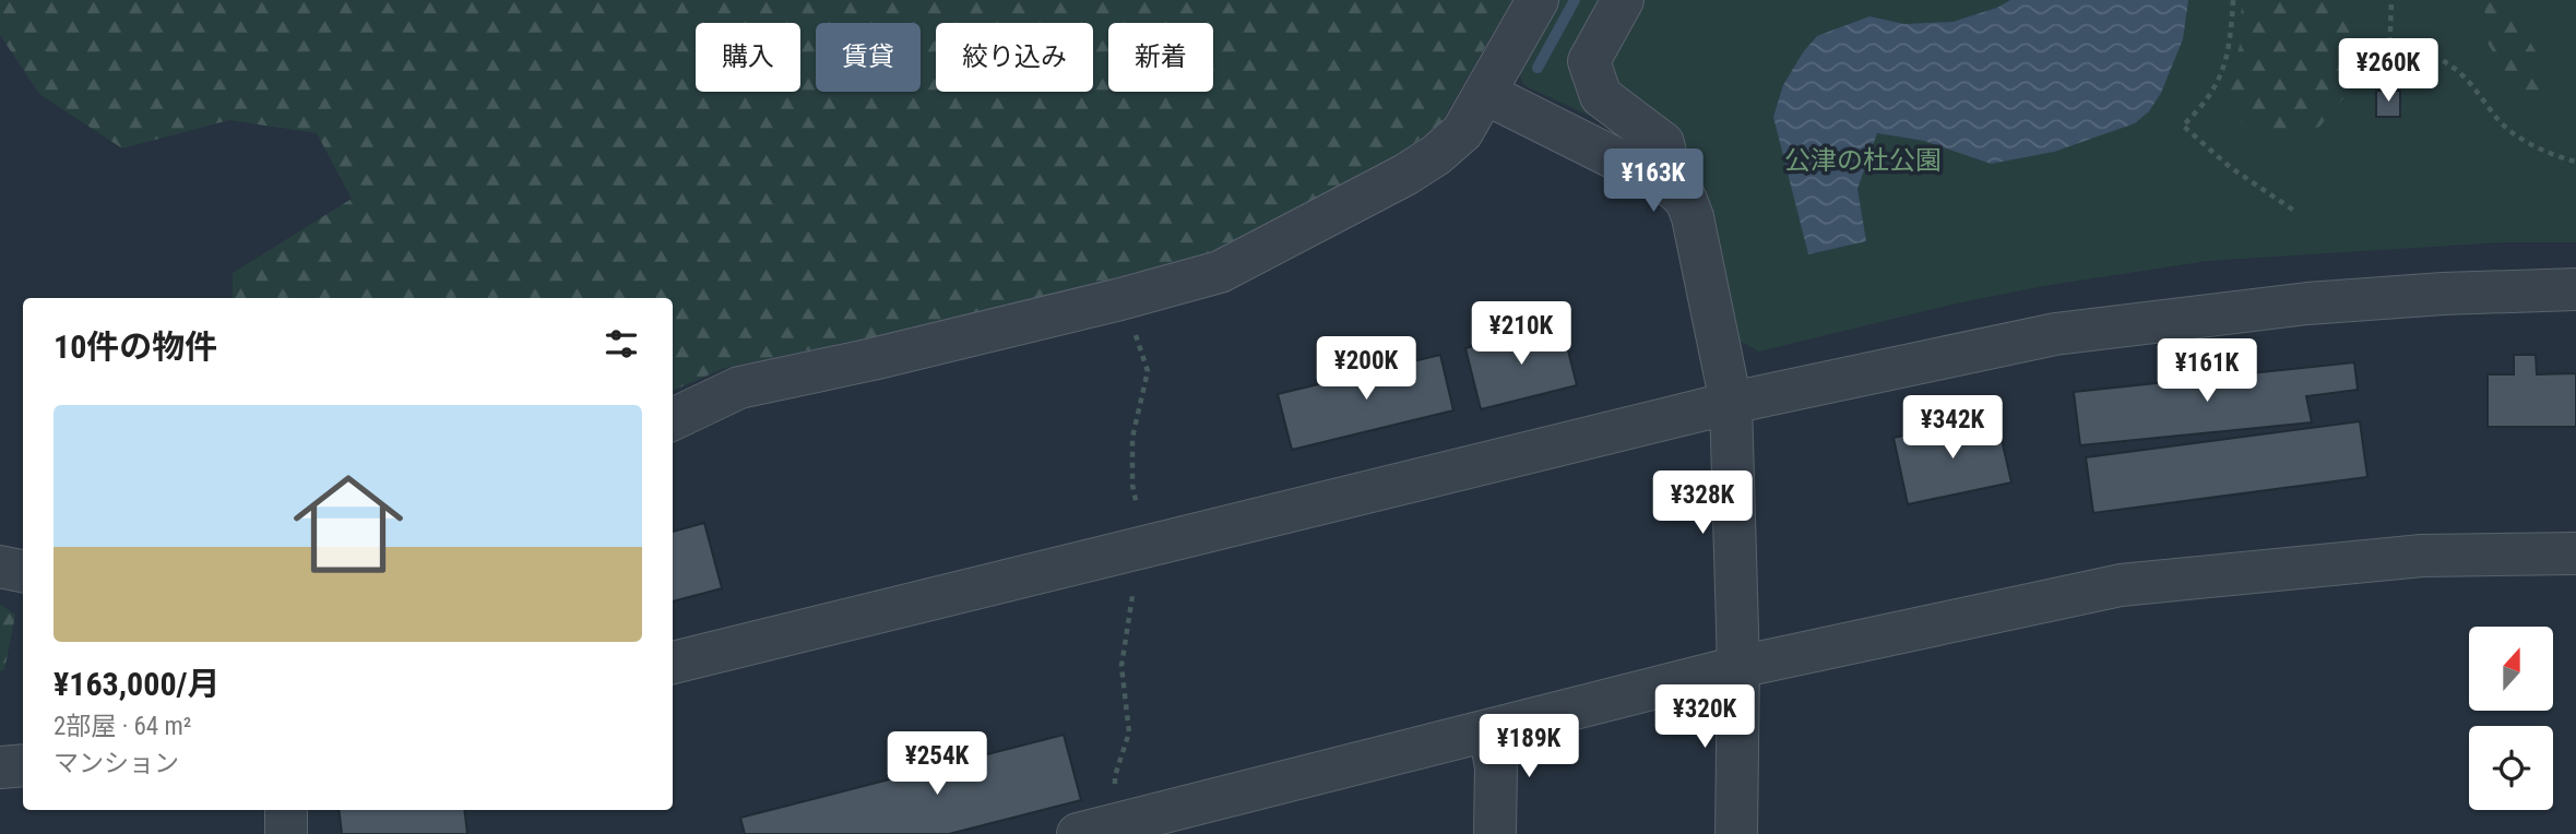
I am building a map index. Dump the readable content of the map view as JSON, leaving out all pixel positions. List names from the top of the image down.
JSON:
{
  "parks": ["公津の杜公園"],
  "north": "top",
  "page": {
    "chip": [
      "購入",
      "賃貸",
      "絞り込み",
      "新着"
    ],
    "price": [
      "¥260K",
      "¥163K",
      "¥210K",
      "¥200K",
      "¥161K",
      "¥342K",
      "¥328K",
      "¥320K",
      "¥189K",
      "¥254K"
    ],
    "heading": "10件の物件",
    "list": [
      {
        "name": "¥163,000/月",
        "note": "2部屋 · 64 m² · マンション"
      }
    ]
  }
}
